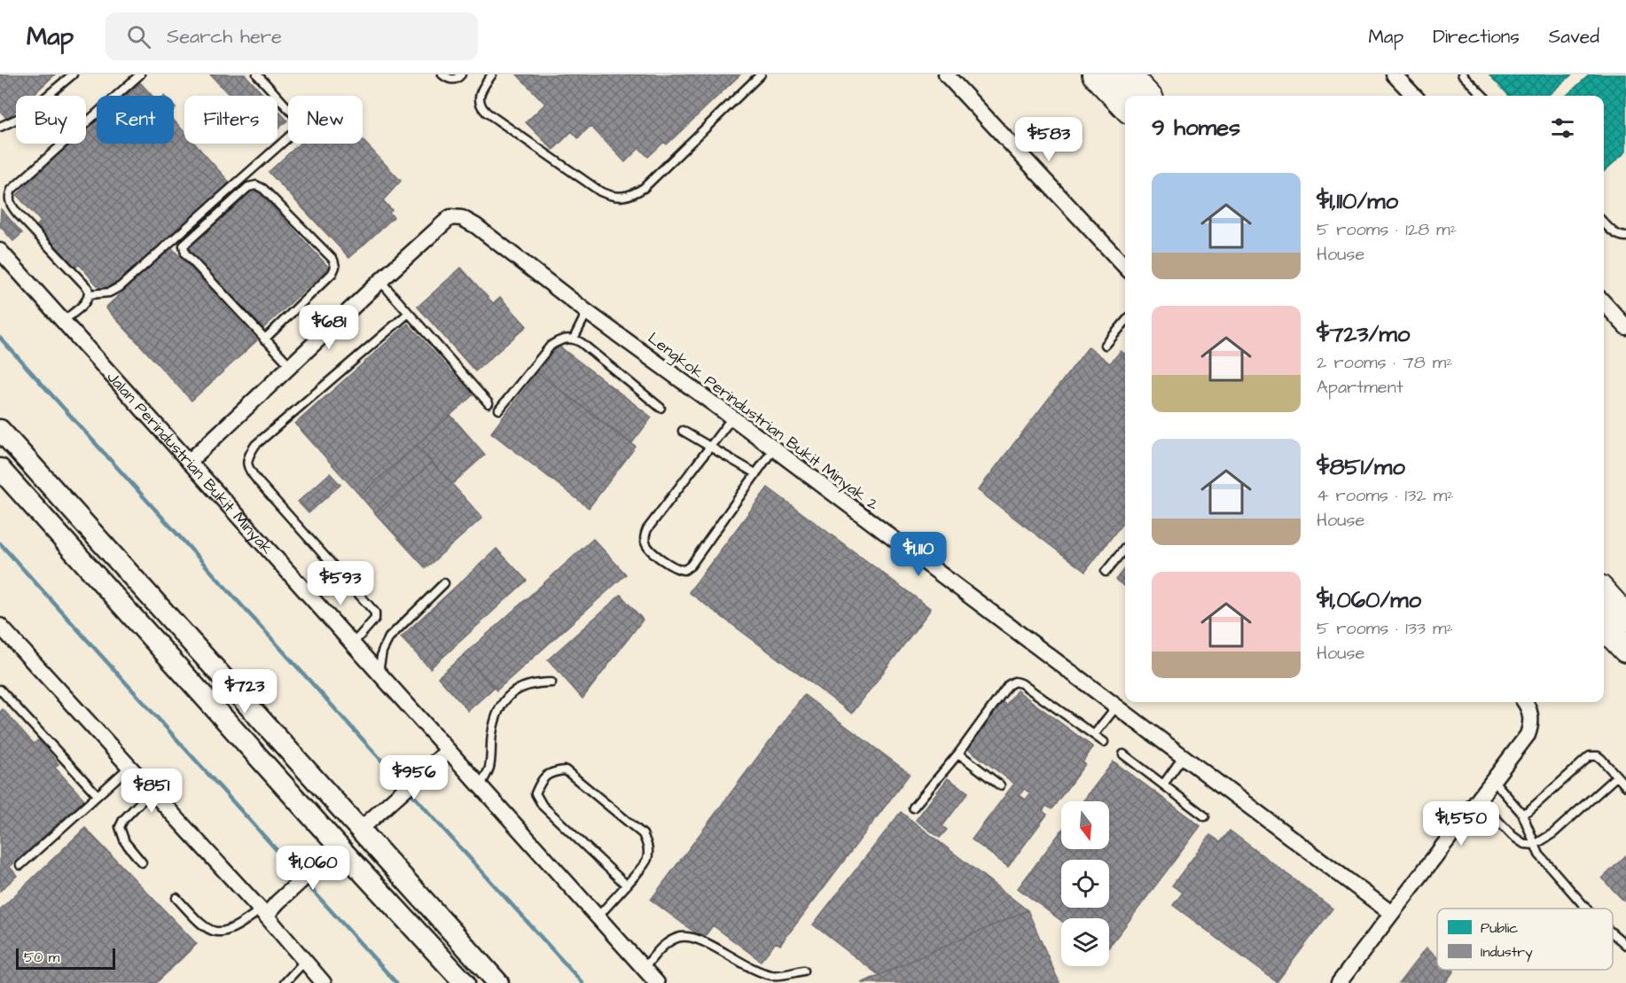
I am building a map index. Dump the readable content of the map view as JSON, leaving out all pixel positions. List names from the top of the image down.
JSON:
{
  "streets": {
    "street": ["Lengkok Perindustrian Bukit Minyak 2", "Jalan Perindustrian Bukit Minyak"]
  },
  "crossings": [
    ["Lengkok Perindustrian Bukit Minyak 2", "Jalan Perindustrian Bukit Minyak"]
  ],
  "legend": ["Public", "Industry"],
  "scale_bar": "50 m",
  "north": "bottom",
  "page": {
    "header": "Map",
    "search": "Search here",
    "nav": ["Map", "Directions", "Saved"],
    "chip": [
      "Buy",
      "Rent",
      "Filters",
      "New"
    ],
    "heading": "9 homes",
    "price": [
      "$583",
      "$681",
      "$1,110",
      "$593",
      "$723",
      "$956",
      "$851",
      "$1,550",
      "$1,060"
    ],
    "list": [
      {
        "name": "$1,110/mo",
        "note": "5 rooms · 128 m² · House"
      },
      {
        "name": "$723/mo",
        "note": "2 rooms · 78 m² · Apartment"
      },
      {
        "name": "$851/mo",
        "note": "4 rooms · 132 m² · House"
      },
      {
        "name": "$1,060/mo",
        "note": "5 rooms · 133 m² · House"
      }
    ],
    "scale": "50 m"
  }
}
